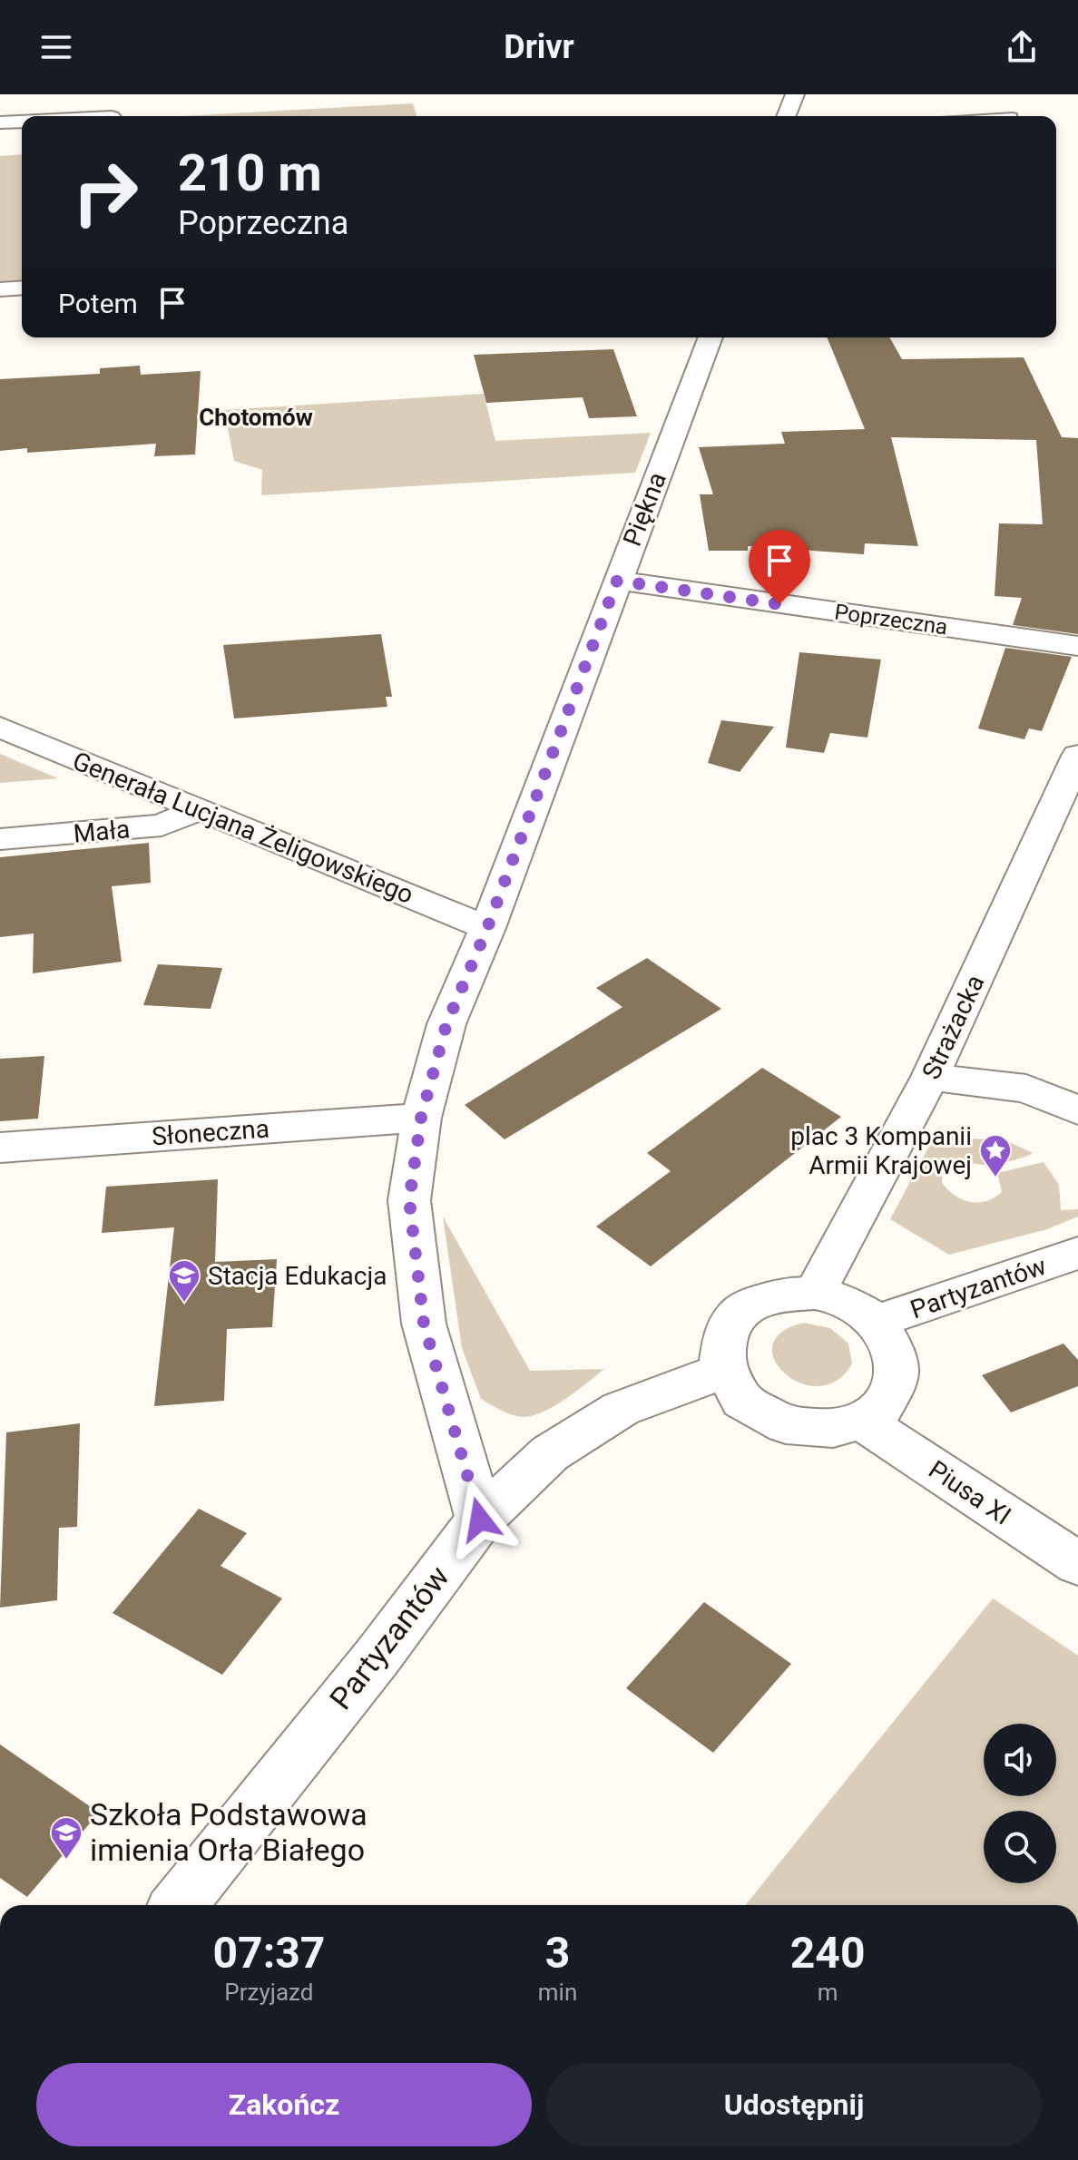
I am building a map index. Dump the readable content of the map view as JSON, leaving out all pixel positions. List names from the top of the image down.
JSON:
{
  "streets": {
    "street": [
      "Piękna",
      "Poprzeczna",
      "Generała Lucjana Żeligowskiego",
      "Mała",
      "Strażacka",
      "Słoneczna",
      "Partyzantów",
      "Piusa XI"
    ]
  },
  "crossings": [
    ["Piękna", "Poprzeczna"],
    ["Piękna", "Generała Lucjana Żeligowskiego"],
    ["Piękna", "Słoneczna"],
    ["Piękna", "Partyzantów"],
    ["Generała Lucjana Żeligowskiego", "Mała"],
    ["Strażacka", "Partyzantów"],
    ["Strażacka", "Piusa XI"],
    ["Partyzantów", "Piusa XI"]
  ],
  "districts": ["Chotomów"],
  "places": {
    "place": ["plac 3 Kompanii Armii Krajowej"],
    "school or university": ["Stacja Edukacja", "Szkoła Podstawowa imienia Orła Białego"]
  },
  "page": {
    "header": "Drivr",
    "turn": ["210 m", "Poprzeczna"],
    "then": "Potem",
    "eta": [
      "07:37",
      "Przyjazd",
      "3",
      "min",
      "240",
      "m"
    ],
    "buttons": ["Zakończ", "Udostępnij"]
  }
}
